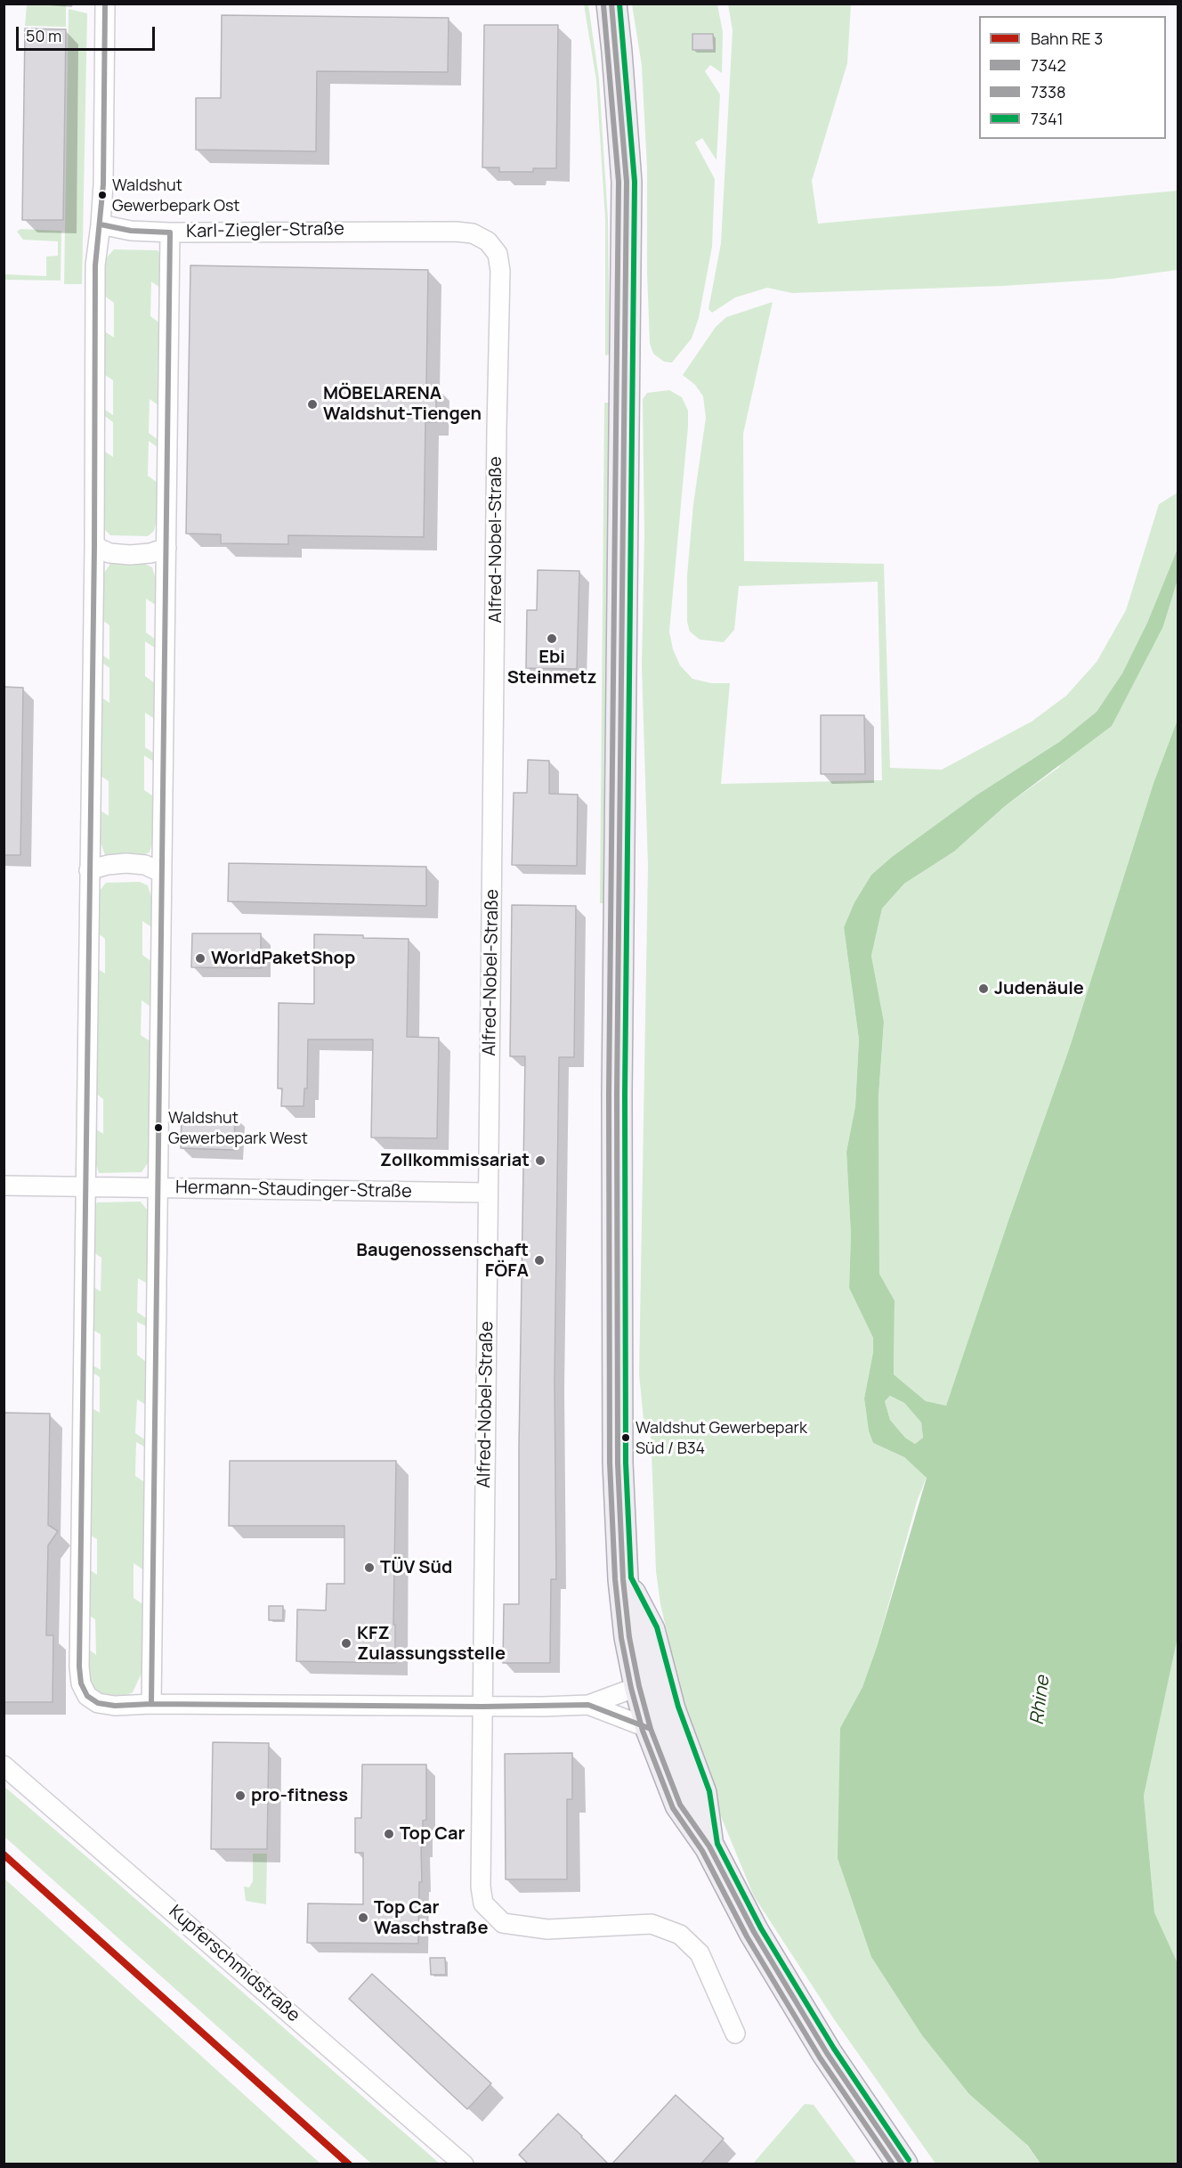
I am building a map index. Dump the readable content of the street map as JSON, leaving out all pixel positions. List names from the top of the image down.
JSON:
{
  "streets": {
    "street": [
      "Karl-Ziegler-Straße",
      "Alfred-Nobel-Straße",
      "Hermann-Staudinger-Straße",
      "Kupferschmidstraße"
    ]
  },
  "crossings": [
    ["Karl-Ziegler-Straße", "Alfred-Nobel-Straße"],
    ["Alfred-Nobel-Straße", "Hermann-Staudinger-Straße"]
  ],
  "water": ["Rhine"],
  "places": [
    "Waldshut Gewerbepark Ost",
    "MÖBELARENA Waldshut-Tiengen",
    "Ebi Steinmetz",
    "WorldPaketShop",
    "Judenäule",
    "Waldshut Gewerbepark West",
    "Zollkommissariat",
    "Baugenossenschaft FÖFA",
    "Waldshut Gewerbepark Süd / B34",
    "TÜV Süd",
    "KFZ Zulassungsstelle",
    "pro-fitness",
    "Top Car",
    "Top Car Waschstraße"
  ],
  "lines": ["transit line 7342", "transit line 7341", "transit line 7338"],
  "legend": [
    "Bahn RE 3",
    "7342",
    "7338",
    "7341"
  ],
  "scale_bar": "50 m"
}
